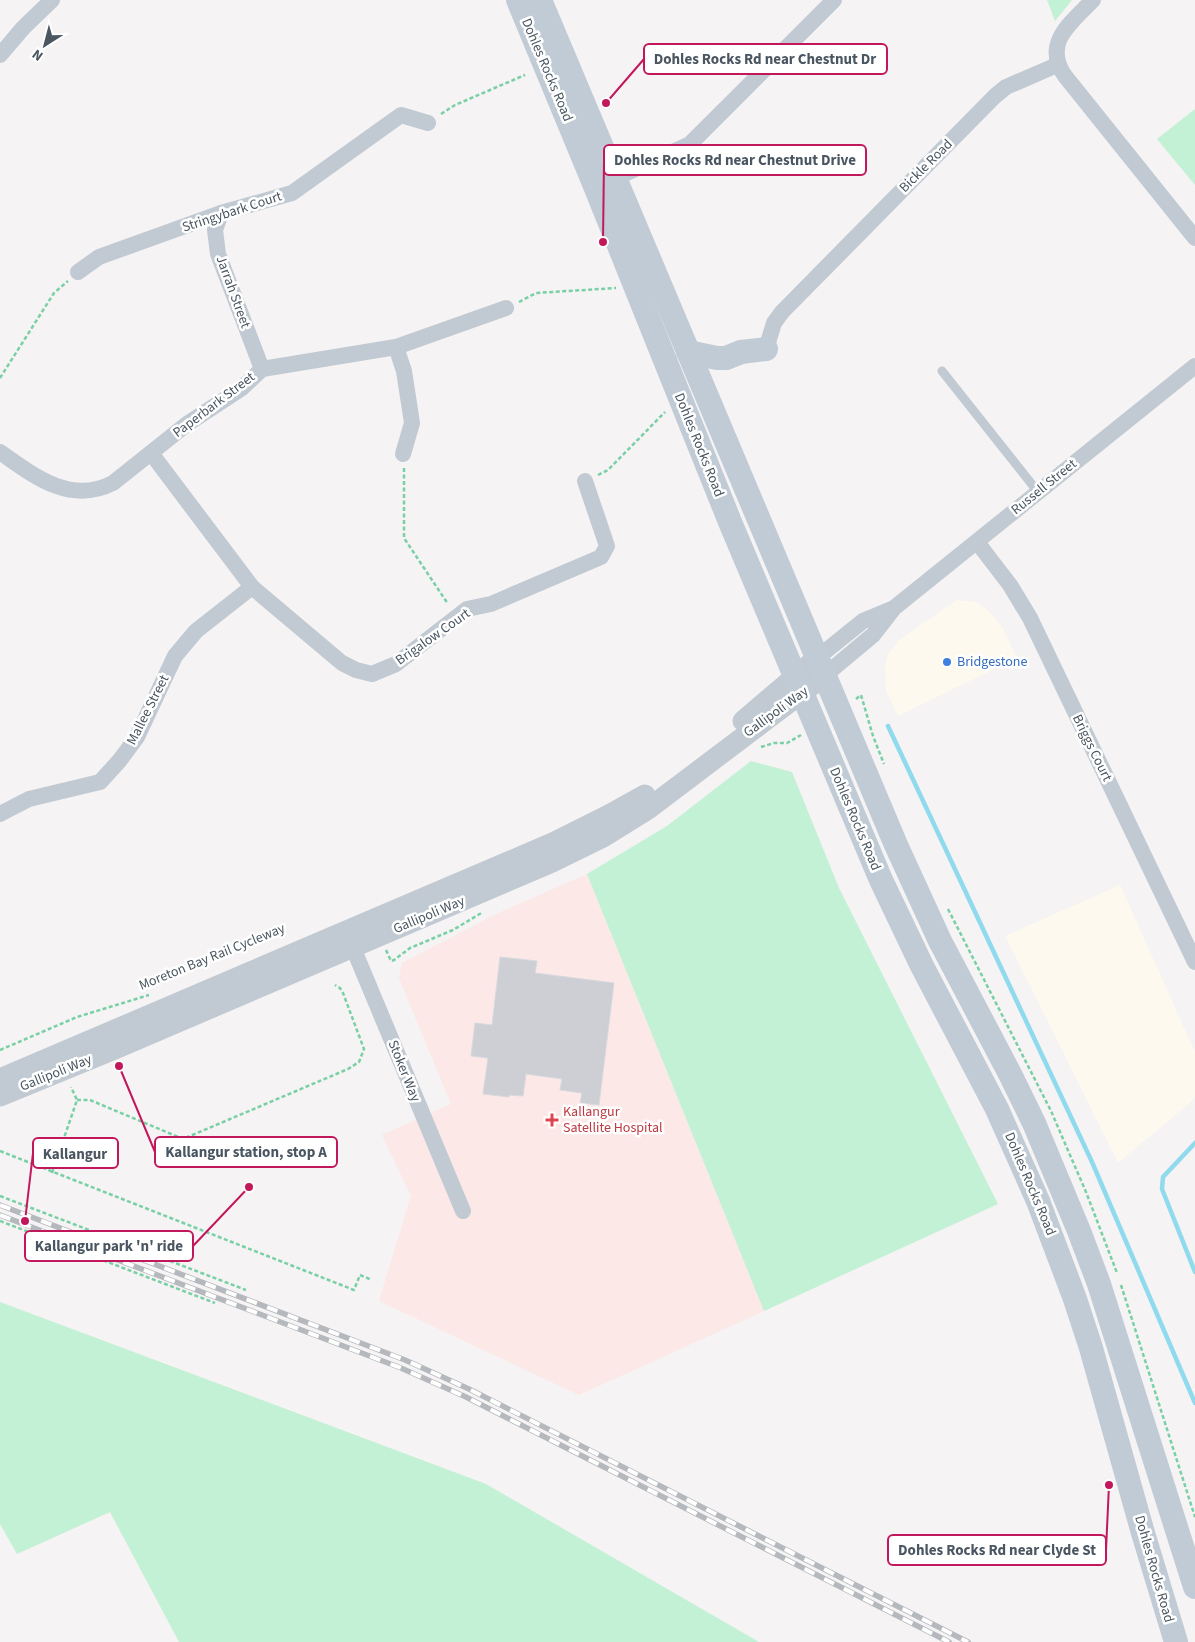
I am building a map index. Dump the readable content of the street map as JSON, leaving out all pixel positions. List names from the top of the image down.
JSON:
{
  "streets": {
    "main road": ["Dohles Rocks Road"],
    "street": [
      "Bickle Road",
      "Stringybark Court",
      "Jarrah Street",
      "Paperbark Street",
      "Russell Street",
      "Brigalow Court",
      "Mallee Street",
      "Gallipoli Way",
      "Briggs Court",
      "Stoker Way"
    ],
    "path": ["Moreton Bay Rail Cycleway"]
  },
  "crossings": [
    ["Dohles Rocks Road", "Russell Street"],
    ["Dohles Rocks Road", "Gallipoli Way"],
    ["Stringybark Court", "Jarrah Street"],
    ["Jarrah Street", "Paperbark Street"],
    ["Paperbark Street", "Brigalow Court"],
    ["Russell Street", "Gallipoli Way"],
    ["Russell Street", "Briggs Court"],
    ["Brigalow Court", "Mallee Street"],
    ["Gallipoli Way", "Stoker Way"]
  ],
  "places": {
    "other": [
      "Dohles Rocks Rd near Chestnut Dr",
      "Dohles Rocks Rd near Chestnut Drive",
      "Bridgestone",
      "Kallangur station, stop A",
      "Kallangur park 'n' ride",
      "Kallangur",
      "Dohles Rocks Rd near Clyde St"
    ],
    "health": ["Kallangur Satellite Hospital"]
  },
  "north": "bottom left"
}
